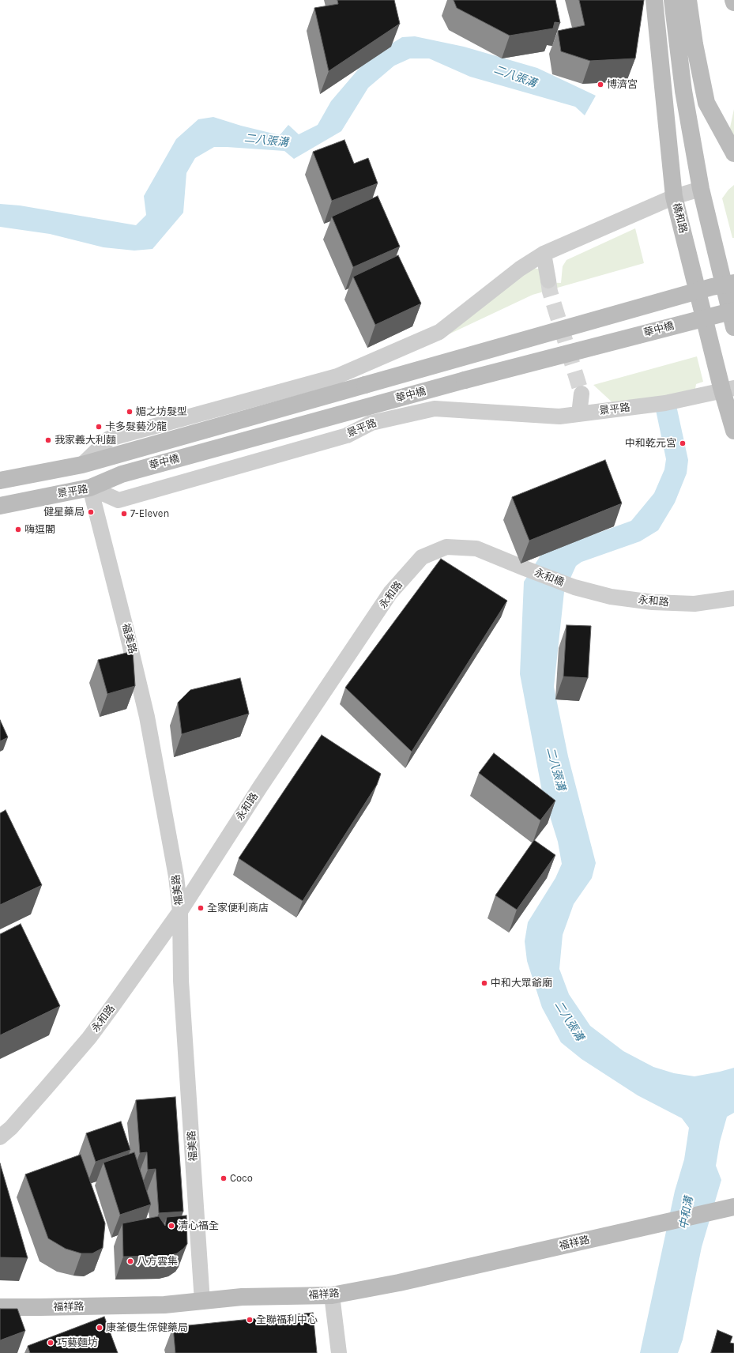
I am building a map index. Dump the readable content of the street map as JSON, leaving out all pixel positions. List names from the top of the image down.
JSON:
{
  "streets": {
    "main road": [
      "橋和路",
      "華中橋",
      "景平路",
      "福祥路"
    ],
    "street": ["永和橋", "永和路", "福美路"]
  },
  "crossings": [
    ["橋和路", "景平路"],
    ["華中橋", "景平路"],
    ["華中橋", "福美路"],
    ["景平路", "福美路"],
    ["永和橋", "永和路"],
    ["永和路", "福美路"],
    ["福美路", "福祥路"]
  ],
  "water": ["二八張溝", "中和溝"],
  "places": [
    "博濟宮",
    "媚之坊髮型",
    "卡多髮藝沙龍",
    "我家義大利麵",
    "中和乾元宮",
    "健星藥局",
    "7-Eleven",
    "嗨逗閣",
    "全家便利商店",
    "中和大眾爺廟",
    "Coco",
    "清心福全",
    "八方雲集",
    "全聯福利中心",
    "康荃優生保健藥局",
    "巧藝麵坊"
  ]
}
